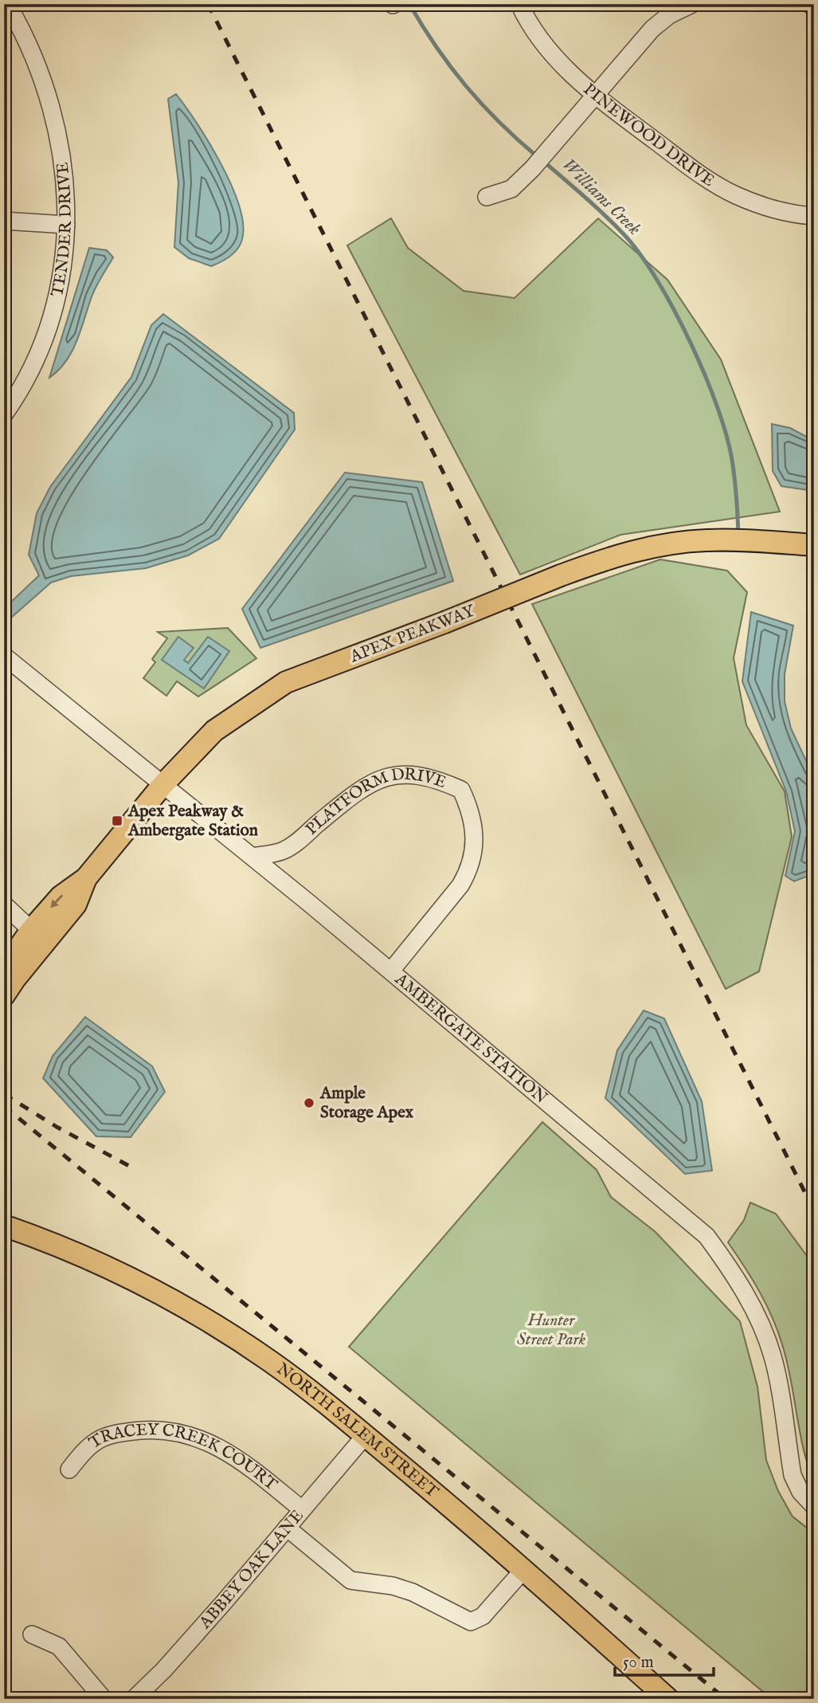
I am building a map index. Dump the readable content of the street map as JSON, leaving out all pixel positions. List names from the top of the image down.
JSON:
{
  "streets": {
    "main road": ["APEX PEAKWAY", "NORTH SALEM STREET"],
    "street": [
      "PINEWOOD DRIVE",
      "TENDER DRIVE",
      "PLATFORM DRIVE",
      "AMBERGATE STATION",
      "TRACEY CREEK COURT",
      "ABBEY OAK LANE"
    ]
  },
  "crossings": [
    ["APEX PEAKWAY", "AMBERGATE STATION"],
    ["PLATFORM DRIVE", "AMBERGATE STATION"],
    ["NORTH SALEM STREET", "ABBEY OAK LANE"],
    ["TRACEY CREEK COURT", "ABBEY OAK LANE"]
  ],
  "water": ["Williams Creek"],
  "parks": ["Hunter Street Park"],
  "places": {
    "transit": ["Apex Peakway & Ambergate Station"],
    "other": ["Ample Storage Apex"]
  },
  "scale_bar": "50 m"
}
